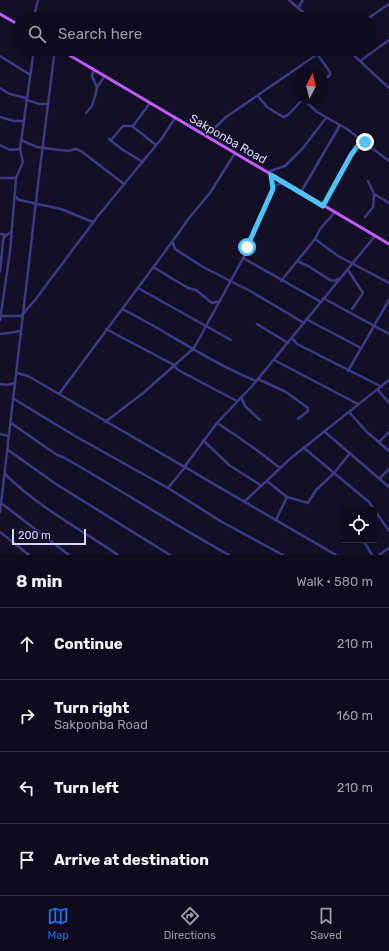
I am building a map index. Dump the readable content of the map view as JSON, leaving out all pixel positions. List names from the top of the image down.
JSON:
{
  "streets": {
    "main road": ["Sakponba Road"]
  },
  "scale_bar": "200 m",
  "north": "top",
  "page": {
    "search": "Search here",
    "scale": "200 m",
    "heading": ["8 min", "Walk · 580 m"],
    "list": [
      ["Continue", "210 m"],
      ["Turn right", "Sakponba Road", "160 m"],
      ["Turn left", "210 m"],
      "Arrive at destination"
    ],
    "nav": ["Map", "Directions", "Saved"]
  }
}
